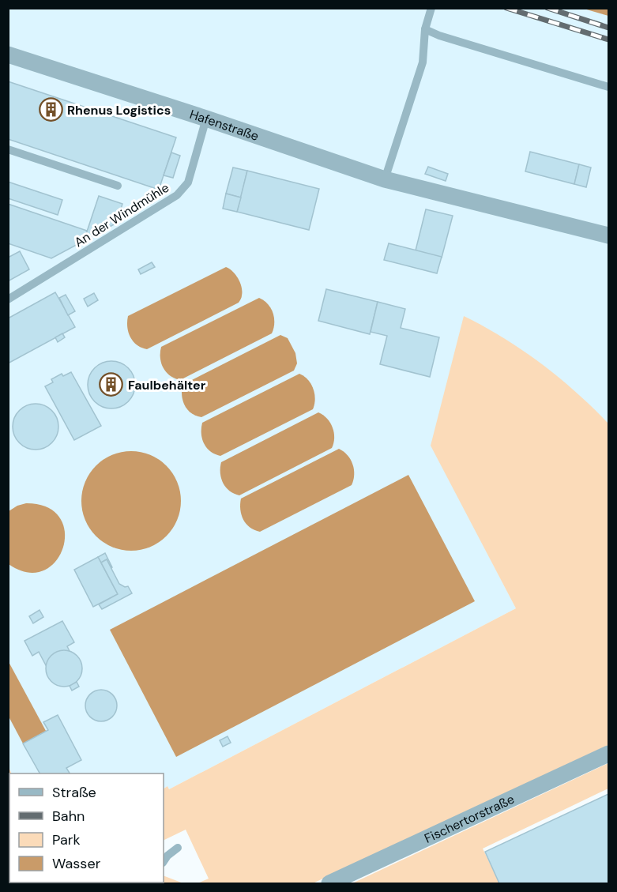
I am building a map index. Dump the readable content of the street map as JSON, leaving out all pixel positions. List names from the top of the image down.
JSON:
{
  "streets": {
    "street": ["Hafenstraße", "Fischertorstraße"],
    "lane": ["An der Windmühle"]
  },
  "crossings": [
    ["Hafenstraße", "An der Windmühle"]
  ],
  "places": {
    "building": ["Rhenus Logistics", "Faulbehälter"]
  },
  "legend": [
    "Straße",
    "Bahn",
    "Park",
    "Wasser"
  ]
}
